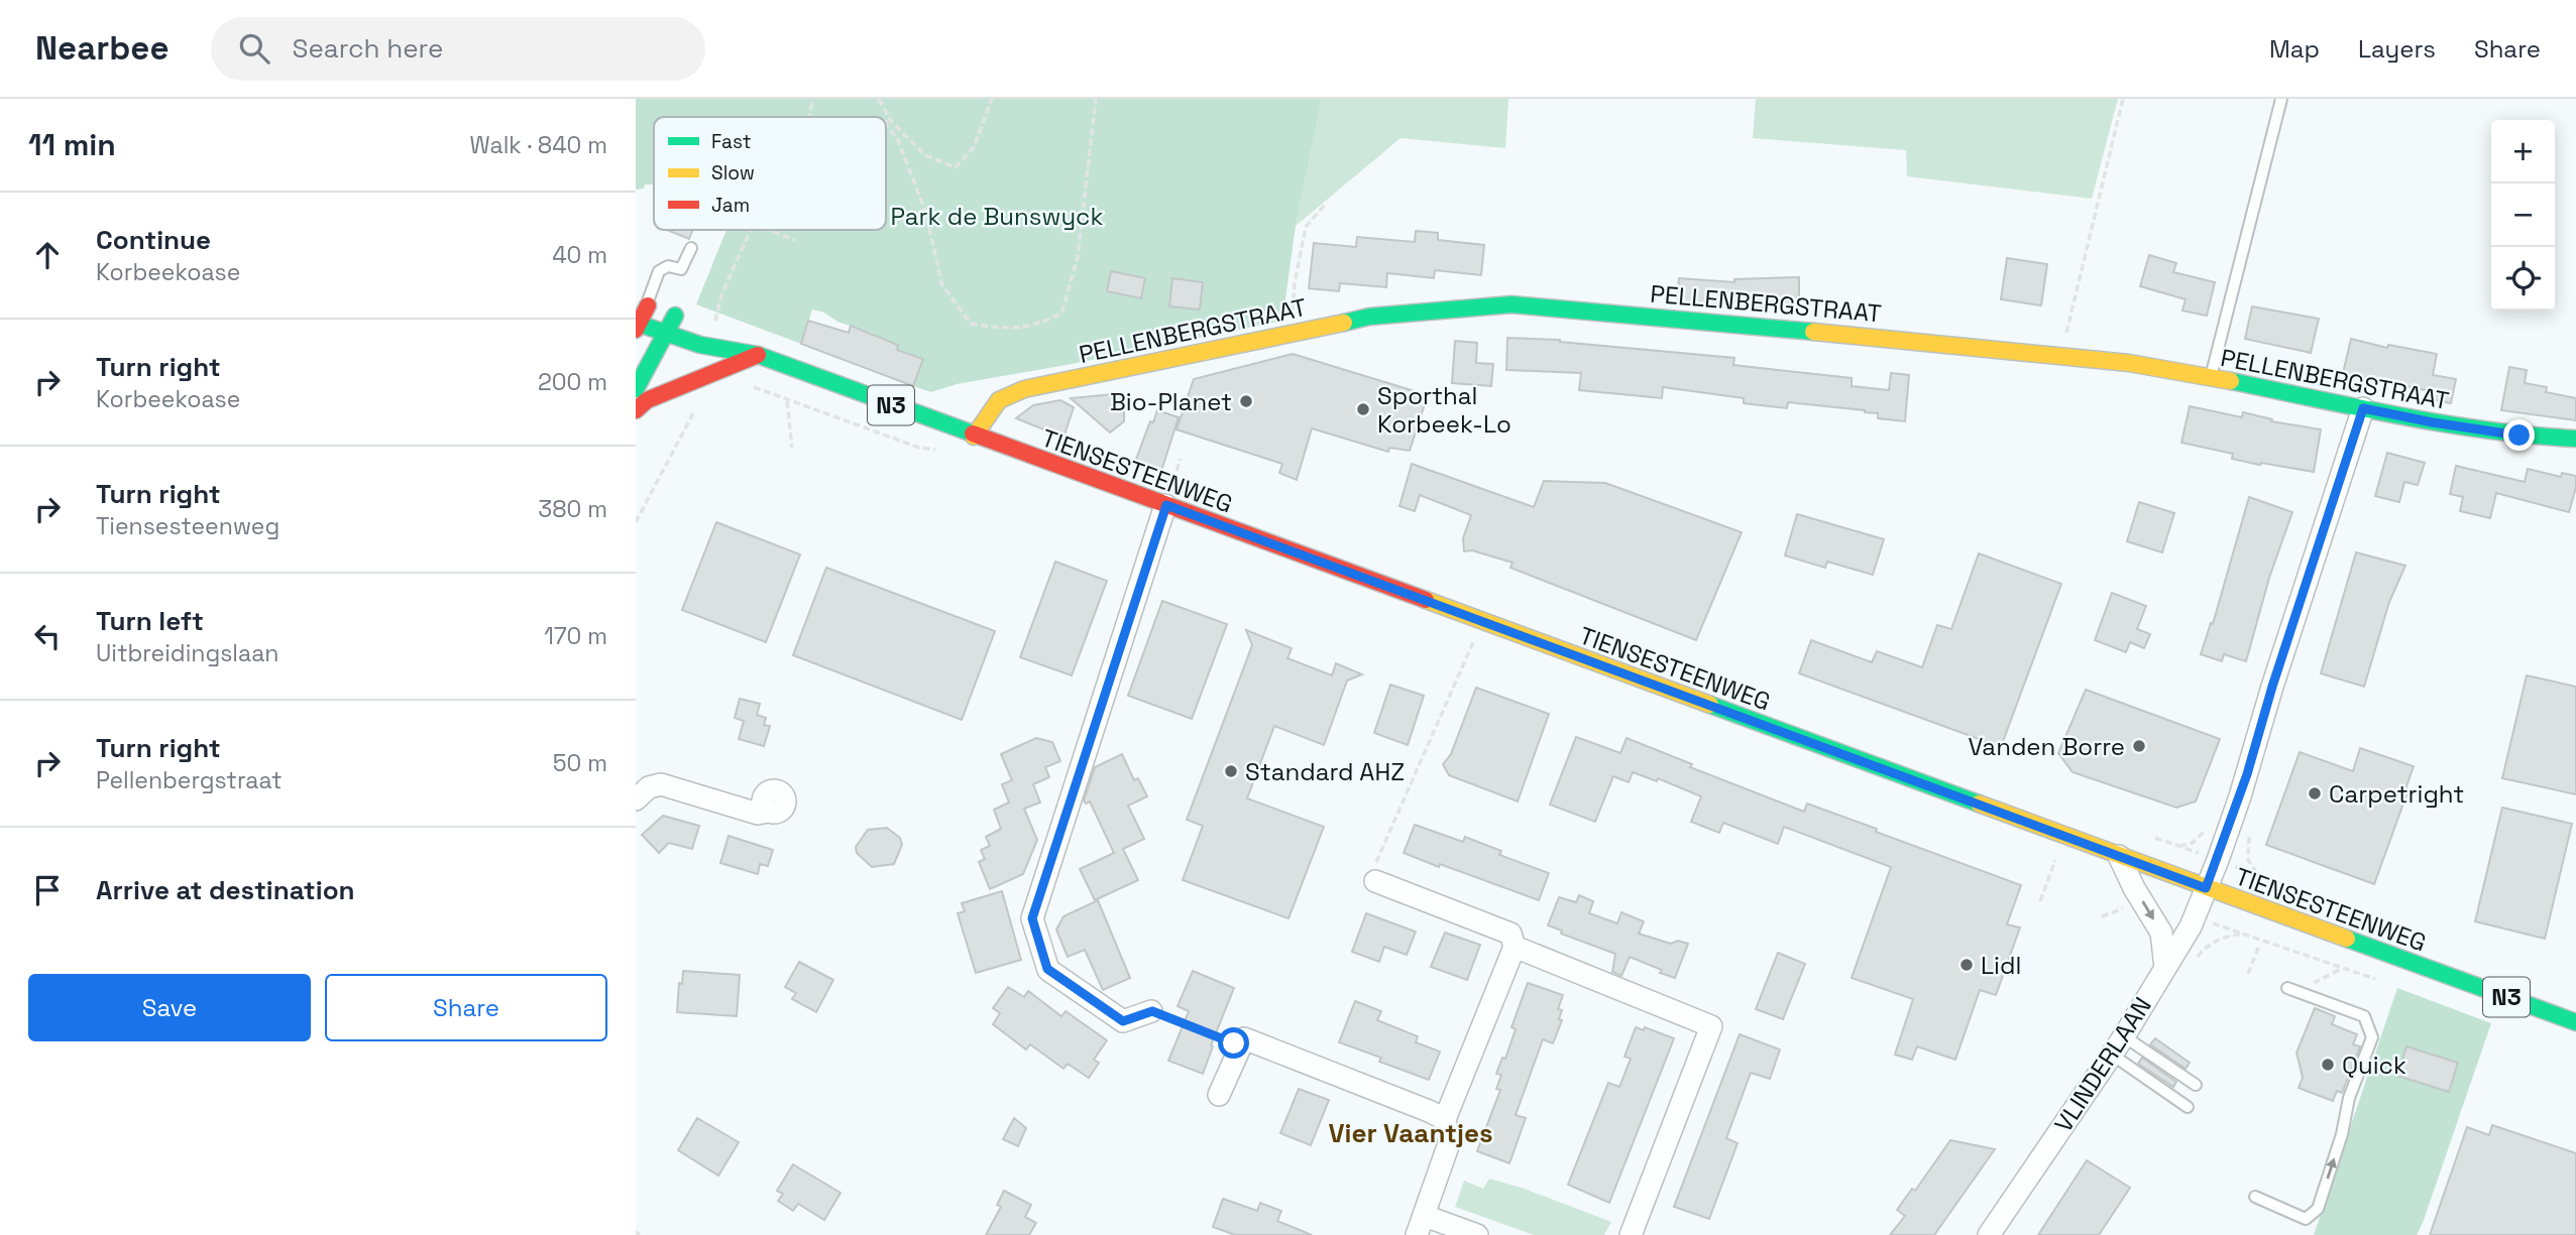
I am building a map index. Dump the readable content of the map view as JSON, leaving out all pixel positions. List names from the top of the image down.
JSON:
{
  "streets": {
    "main road": ["PELLENBERGSTRAAT", "N3", "TIENSESTEENWEG"],
    "street": ["VLINDERLAAN"]
  },
  "crossings": [
    ["PELLENBERGSTRAAT", "TIENSESTEENWEG"],
    ["PELLENBERGSTRAAT", "VLINDERLAAN"],
    ["TIENSESTEENWEG", "VLINDERLAAN"]
  ],
  "districts": ["Vier Vaantjes"],
  "parks": ["Park de Bunswyck"],
  "places": [
    "Bio-Planet",
    "Sporthal Korbeek-Lo",
    "Vanden Borre",
    "Standard AHZ",
    "Carpetright",
    "Lidl",
    "Quick"
  ],
  "legend": ["Fast", "Slow", "Jam"],
  "page": {
    "header": "Nearbee",
    "search": "Search here",
    "nav": ["Map", "Layers", "Share"],
    "heading": ["11 min", "Walk · 840 m"],
    "map_buttons": ["+", "−"],
    "list": [
      ["Continue", "Korbeekoase", "40 m"],
      ["Turn right", "Korbeekoase", "200 m"],
      ["Turn right", "Tiensesteenweg", "380 m"],
      ["Turn left", "Uitbreidingslaan", "170 m"],
      ["Turn right", "Pellenbergstraat", "50 m"],
      "Arrive at destination"
    ],
    "buttons": ["Save", "Share"]
  }
}
